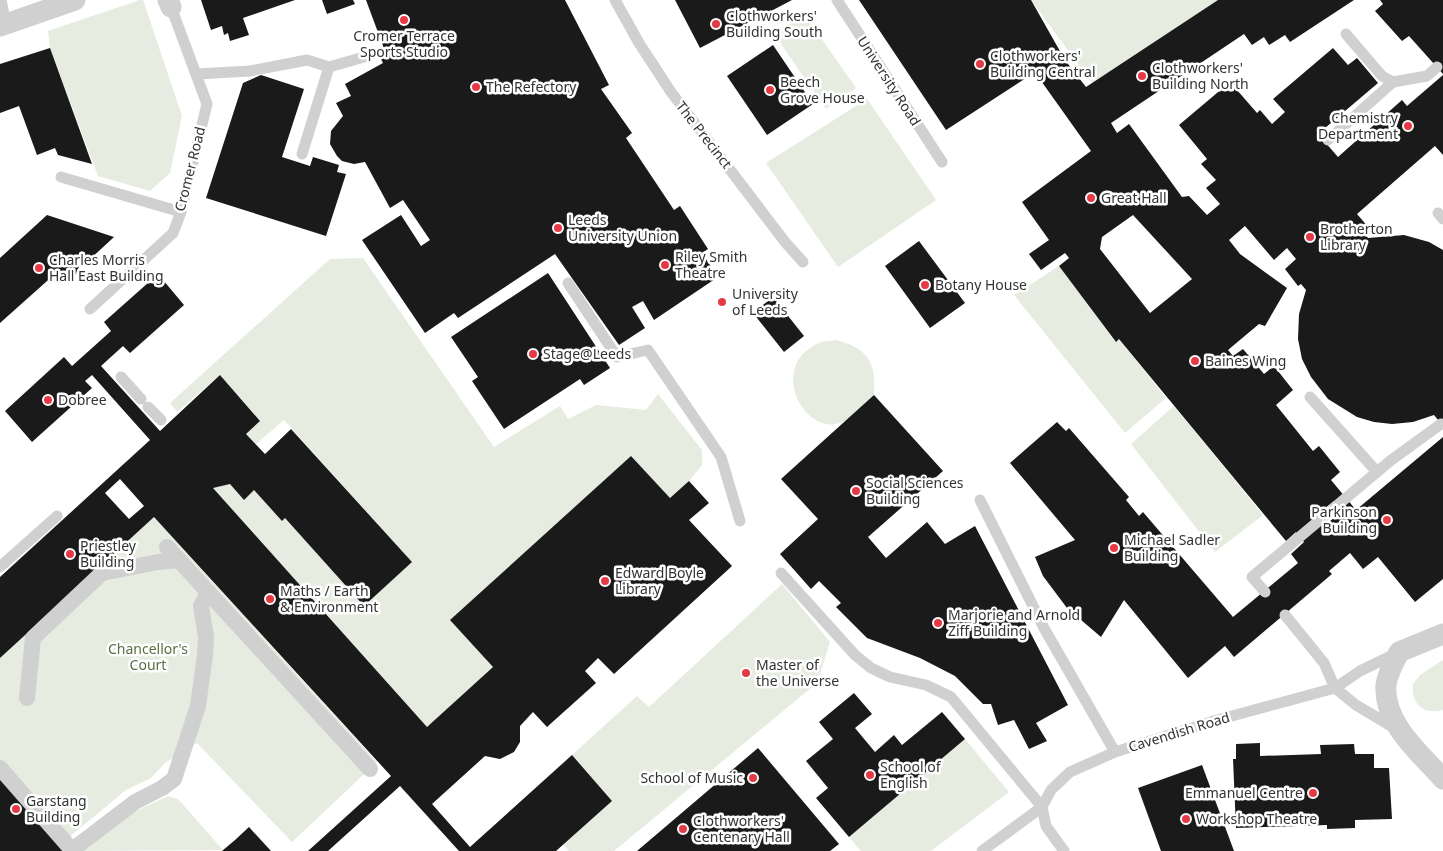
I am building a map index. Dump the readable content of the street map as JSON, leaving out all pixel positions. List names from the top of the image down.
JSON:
{
  "streets": {
    "street": ["Cavendish Road"],
    "lane": ["University Road", "The Precinct", "Cromer Road"]
  },
  "parks": ["Chancellor's Court"],
  "places": [
    "Cromer Terrace Sports Studio",
    "Clothworkers' Building South",
    "Clothworkers' Building Central",
    "Clothworkers' Building North",
    "The Refectory",
    "Beech Grove House",
    "Chemistry Department",
    "Great Hall",
    "Leeds University Union",
    "Brotherton Library",
    "Riley Smith Theatre",
    "Charles Morris Hall East Building",
    "Botany House",
    "University of Leeds",
    "Stage@Leeds",
    "Baines Wing",
    "Dobree",
    "Social Sciences Building",
    "Parkinson Building",
    "Michael Sadler Building",
    "Priestley Building",
    "Edward Boyle Library",
    "Maths / Earth & Environment",
    "Marjorie and Arnold Ziff Building",
    "Master of the Universe",
    "School of English",
    "School of Music",
    "Emmanuel Centre",
    "Garstang Building",
    "Workshop Theatre",
    "Clothworkers' Centenary Hall"
  ]
}
